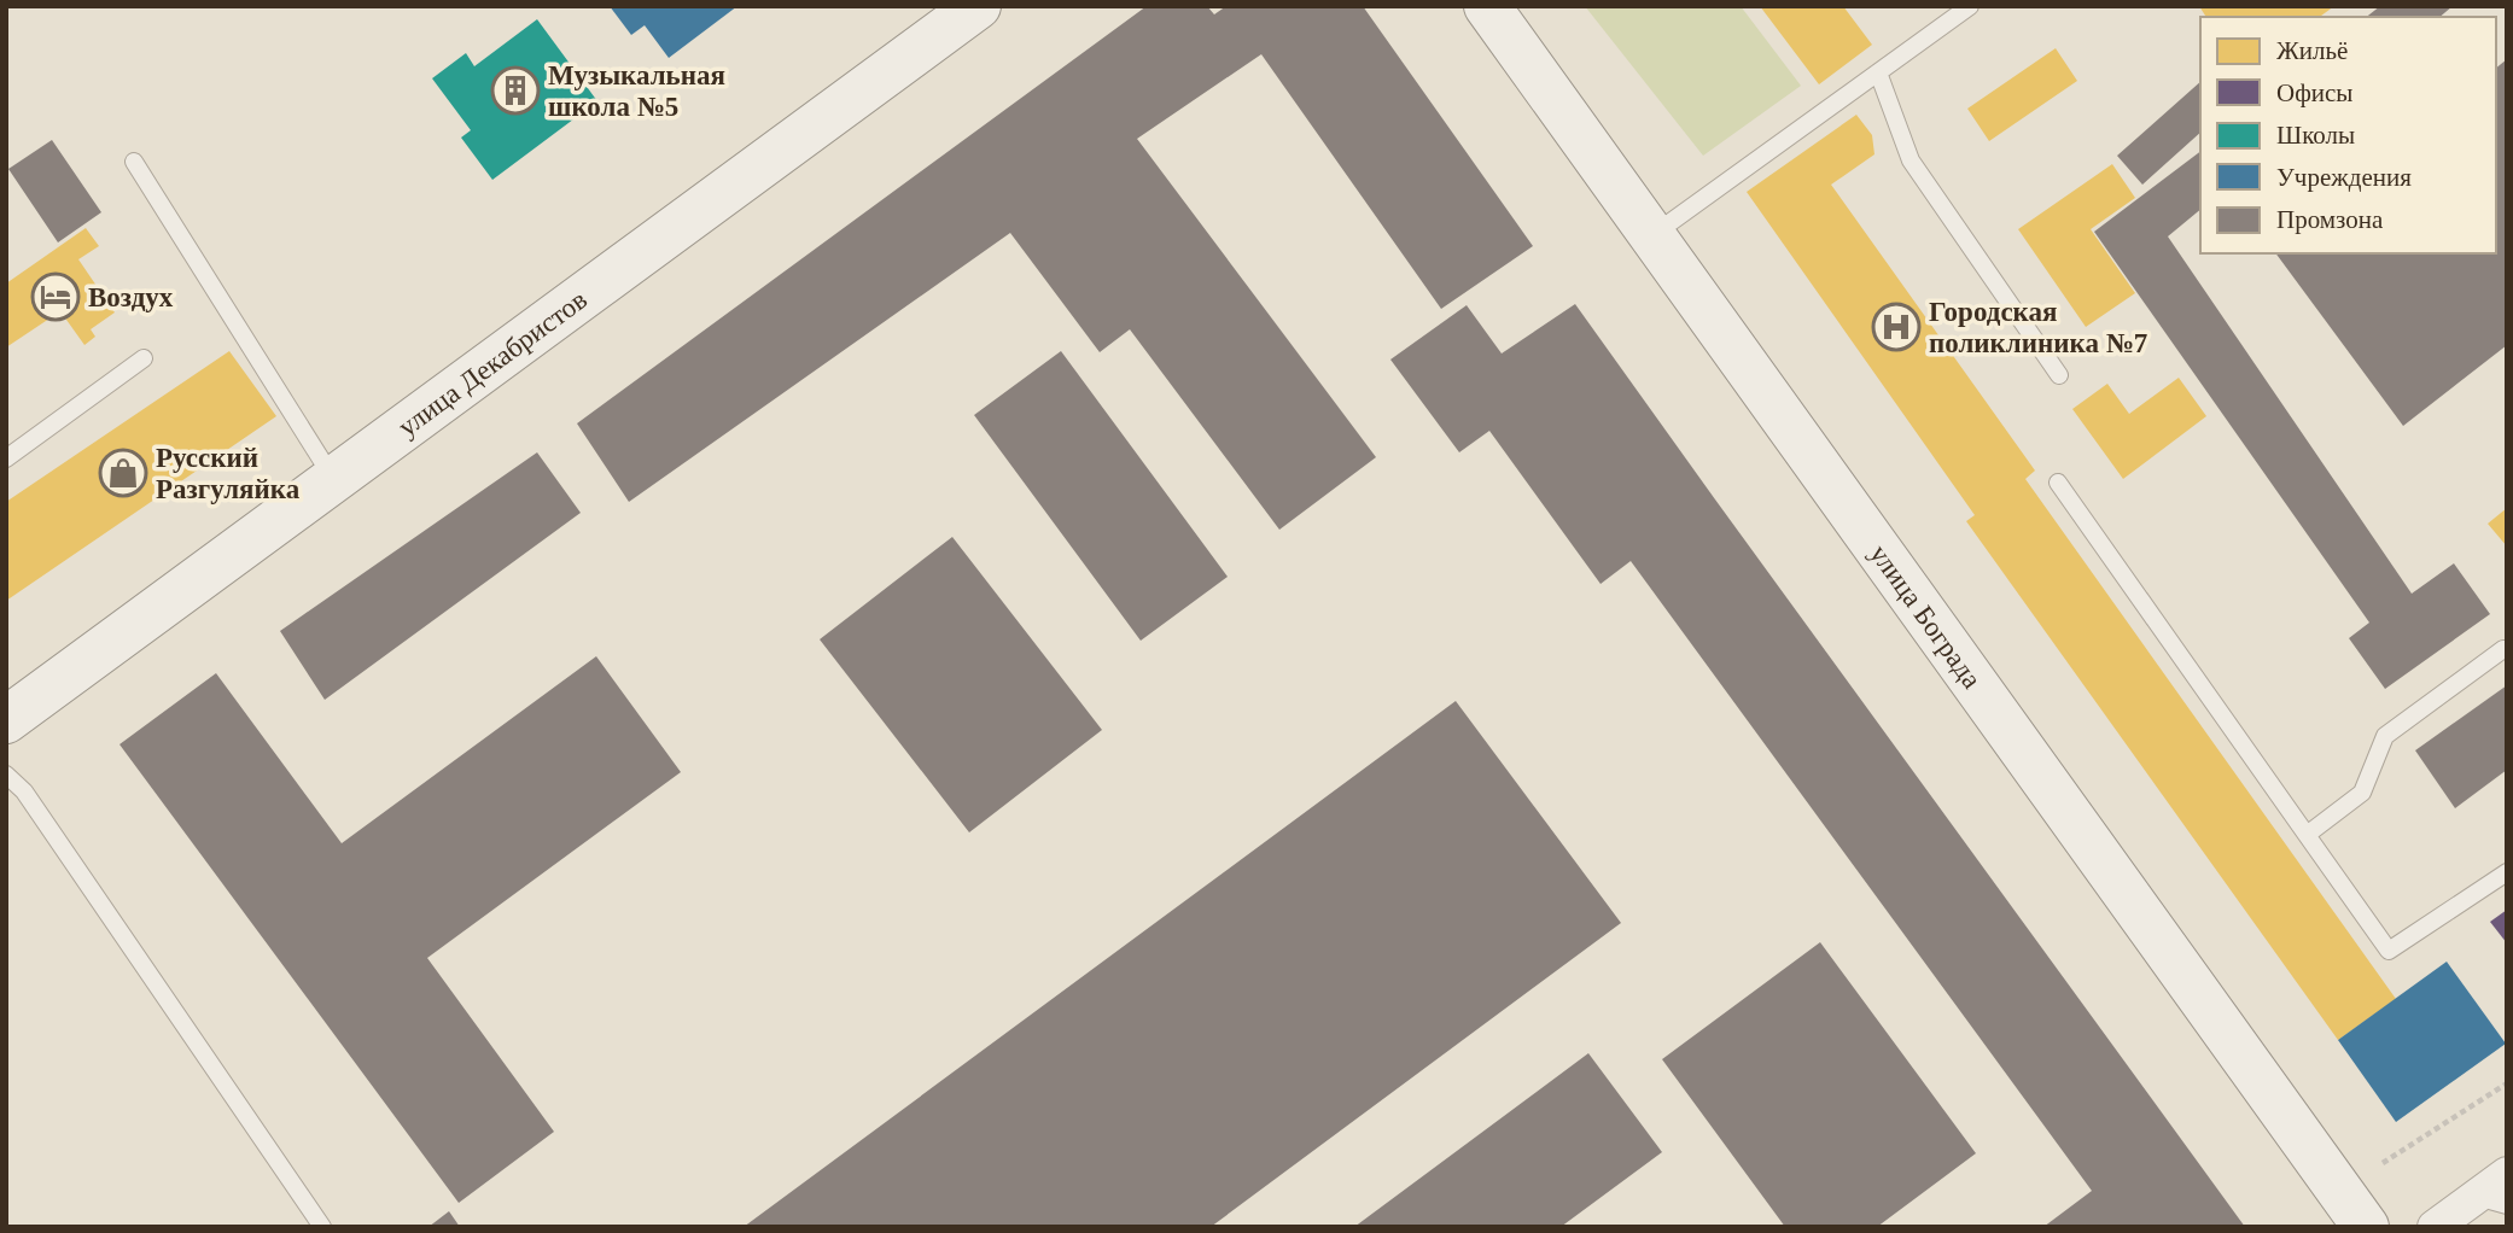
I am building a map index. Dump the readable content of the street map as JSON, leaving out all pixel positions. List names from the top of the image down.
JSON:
{
  "streets": {
    "main road": ["улица Декабристов", "улица Бограда"]
  },
  "places": {
    "building": ["Музыкальная школа №5"],
    "hotel": ["Воздух"],
    "hospital": ["Городская поликлиника №7"],
    "shop": ["Русский Разгуляйка"]
  },
  "legend": [
    "Жильё",
    "Офисы",
    "Школы",
    "Учреждения",
    "Промзона"
  ]
}
